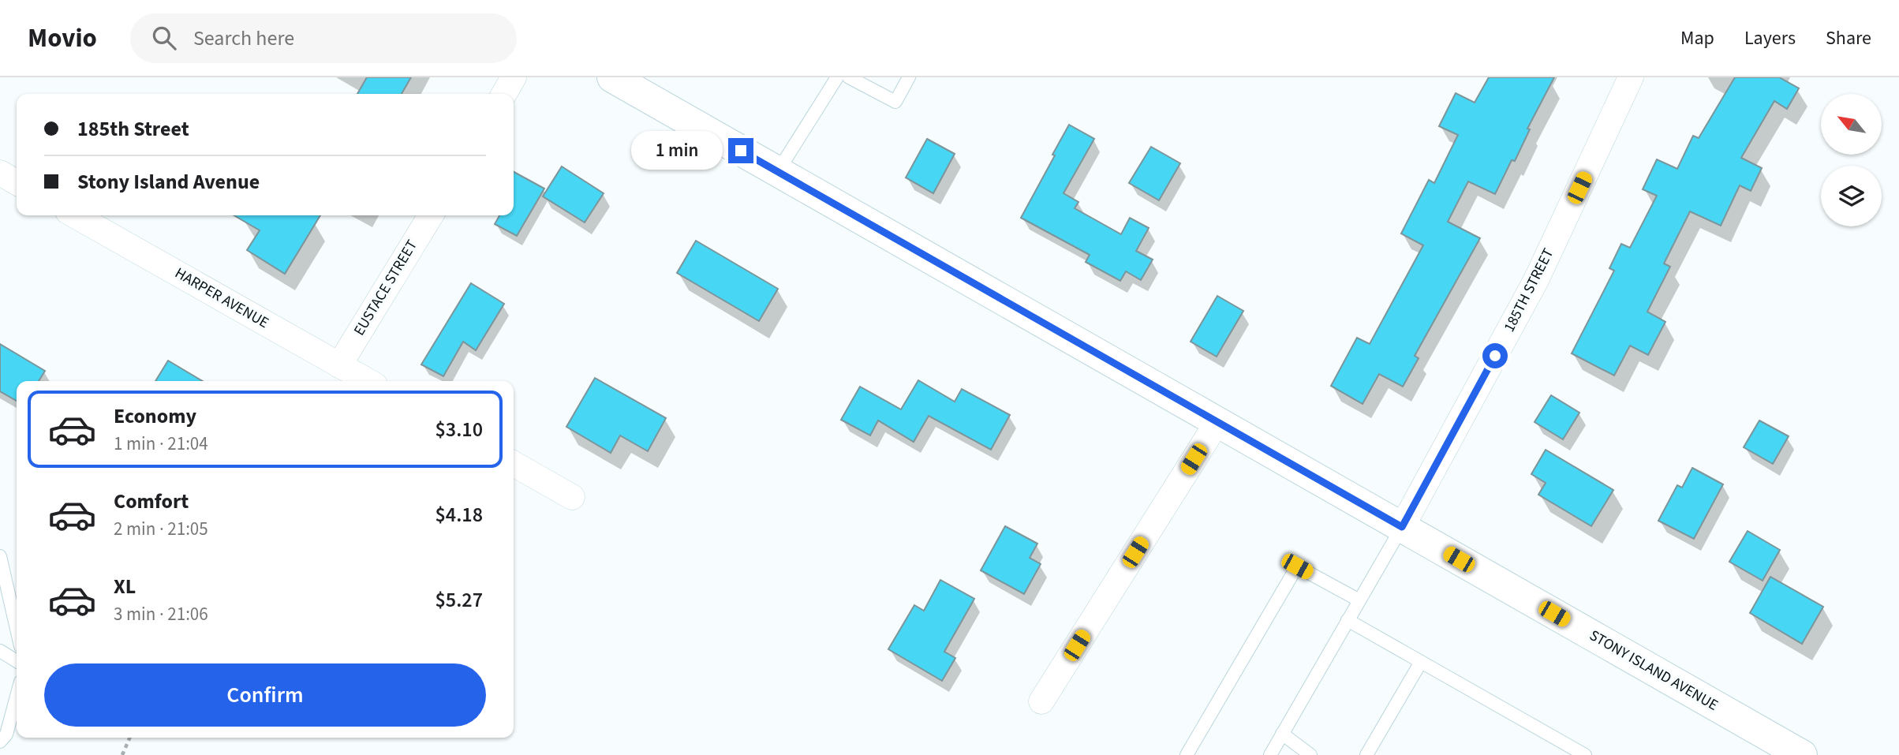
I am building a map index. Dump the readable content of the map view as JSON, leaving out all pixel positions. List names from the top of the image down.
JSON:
{
  "streets": {
    "street": [
      "EUSTACE STREET",
      "185TH STREET",
      "HARPER AVENUE",
      "STONY ISLAND AVENUE"
    ]
  },
  "crossings": [
    ["EUSTACE STREET", "HARPER AVENUE"],
    ["185TH STREET", "STONY ISLAND AVENUE"]
  ],
  "north": "top left",
  "page": {
    "header": "Movio",
    "search": "Search here",
    "nav": ["Map", "Layers", "Share"],
    "banner": ["185th Street", "Stony Island Avenue"],
    "bubble": "1 min",
    "list": [
      {
        "name": "Economy",
        "note": "1 min · 21:04",
        "value": "$3.10"
      },
      {
        "name": "Comfort",
        "note": "2 min · 21:05",
        "value": "$4.18"
      },
      {
        "name": "XL",
        "note": "3 min · 21:06",
        "value": "$5.27"
      }
    ],
    "buttons": "Confirm"
  }
}
